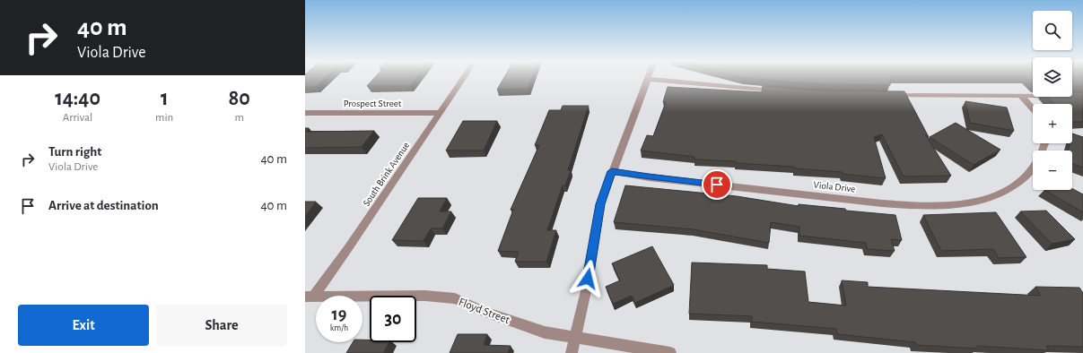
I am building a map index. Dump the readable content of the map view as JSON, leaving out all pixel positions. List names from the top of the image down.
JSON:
{
  "streets": {
    "street": [
      "Prospect Street",
      "South Brink Avenue",
      "Viola Drive",
      "Floyd Street"
    ]
  },
  "crossings": [
    ["Prospect Street", "South Brink Avenue"],
    ["South Brink Avenue", "Floyd Street"]
  ],
  "page": {
    "turn": ["40 m", "Viola Drive"],
    "map_buttons": ["+", "−"],
    "eta": [
      "14:40",
      "Arrival",
      "1",
      "min",
      "80",
      "m"
    ],
    "list": [
      {
        "name": "Turn right",
        "note": "Viola Drive",
        "value": "40 m"
      },
      {
        "name": "Arrive at destination",
        "value": "40 m"
      }
    ],
    "speed": "19 km/h",
    "limit": "30",
    "buttons": ["Exit", "Share"]
  }
}
